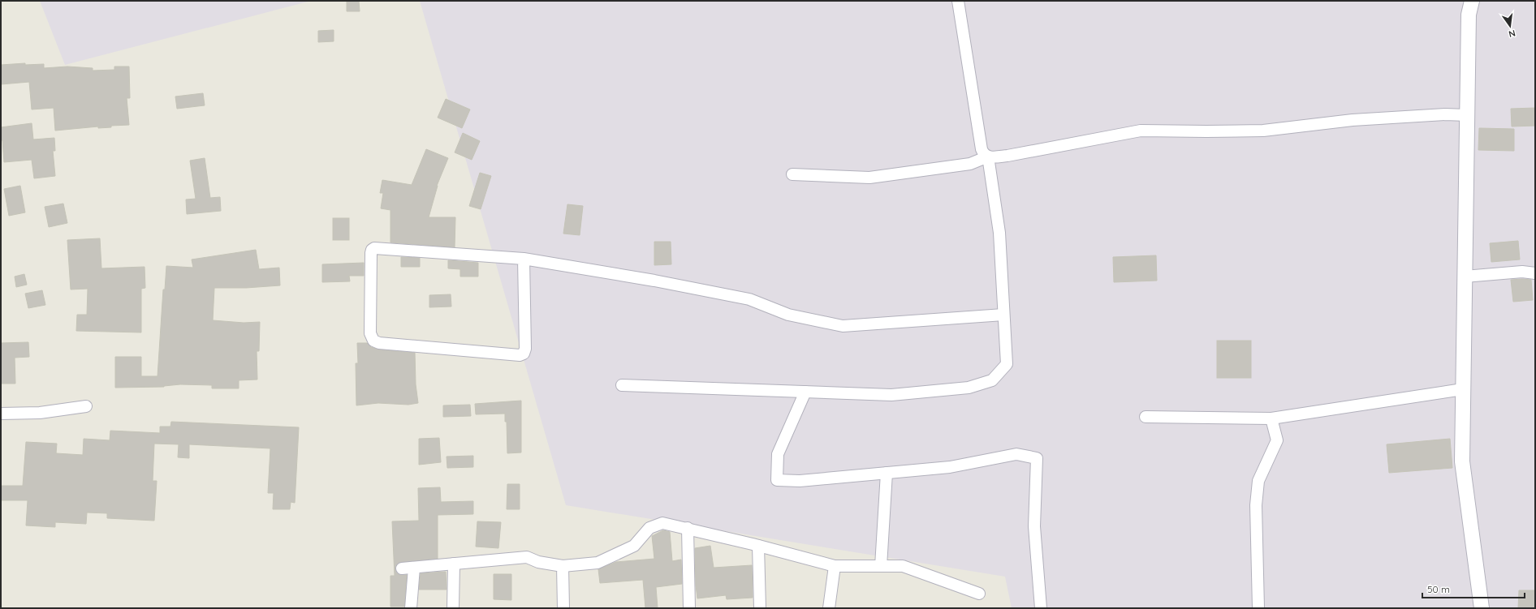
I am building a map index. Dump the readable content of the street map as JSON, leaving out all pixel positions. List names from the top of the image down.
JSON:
{
  "scale_bar": "50 m",
  "north": "bottom"
}
